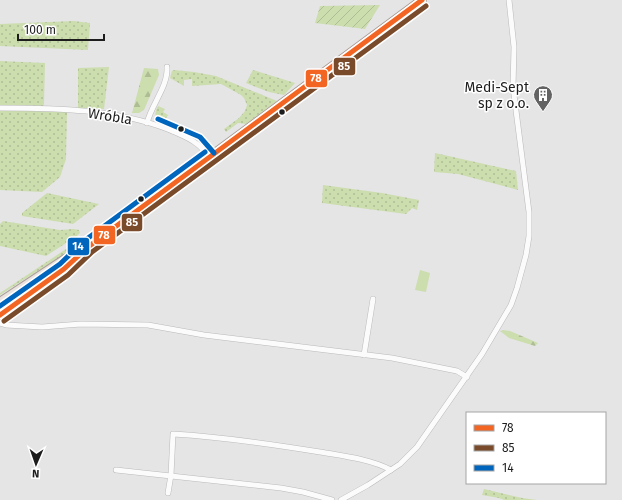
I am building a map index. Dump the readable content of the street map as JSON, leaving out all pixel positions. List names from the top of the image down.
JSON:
{
  "streets": {
    "street": ["Wróbla"]
  },
  "places": {
    "building": ["Medi-Sept sp z o.o."]
  },
  "lines": ["transit line 78", "transit line 85", "transit line 14"],
  "legend": ["78", "85", "14"],
  "scale_bar": "100 m",
  "north": "bottom"
}
